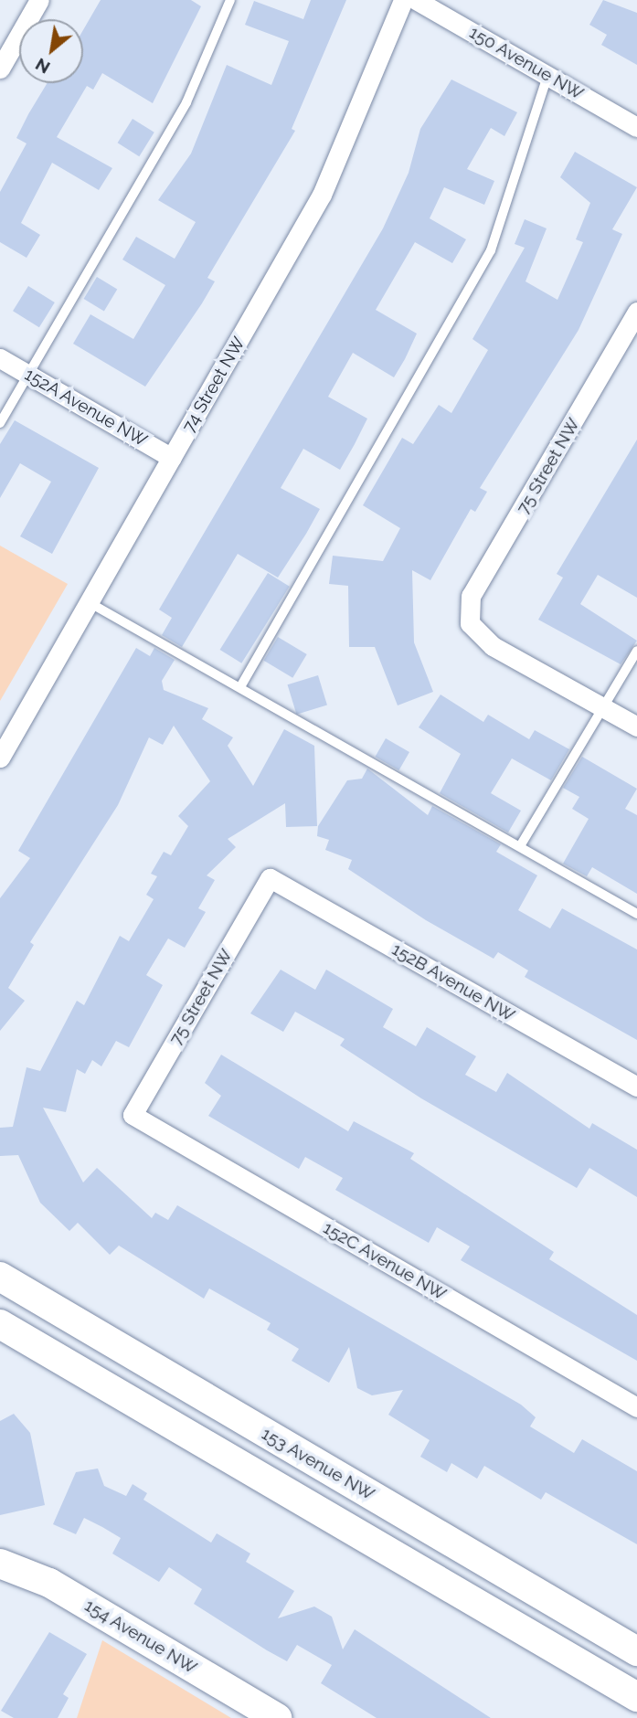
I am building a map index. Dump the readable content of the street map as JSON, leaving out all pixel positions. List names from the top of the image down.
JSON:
{
  "streets": {
    "main road": ["153 Avenue NW", "154 Avenue NW"],
    "street": [
      "150 Avenue NW",
      "74 Street NW",
      "152A Avenue NW",
      "75 Street NW",
      "152B Avenue NW",
      "152C Avenue NW"
    ]
  },
  "crossings": [
    ["74 Street NW", "152A Avenue NW"],
    ["75 Street NW", "152B Avenue NW"],
    ["75 Street NW", "152C Avenue NW"]
  ],
  "north": "bottom left"
}
